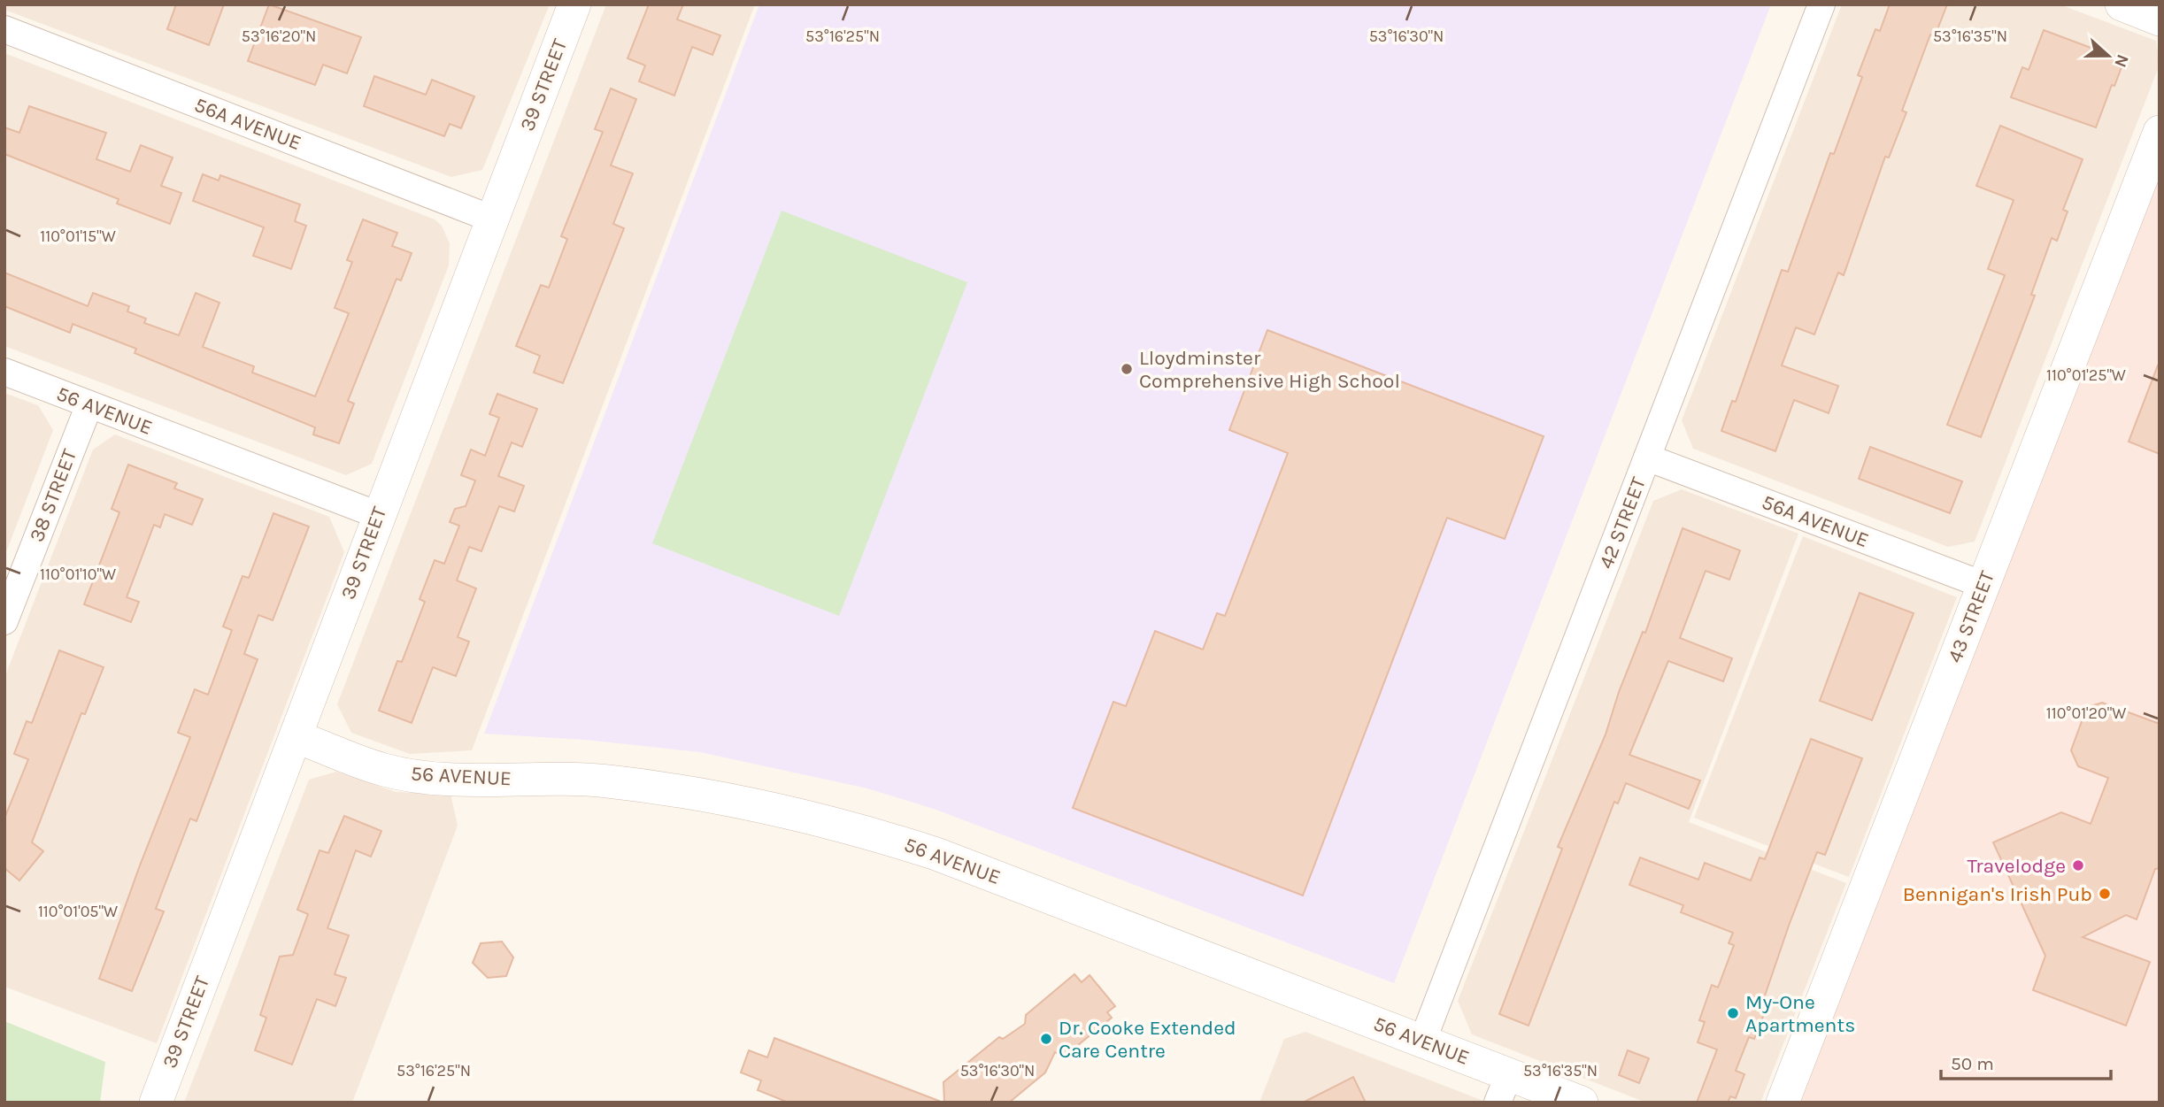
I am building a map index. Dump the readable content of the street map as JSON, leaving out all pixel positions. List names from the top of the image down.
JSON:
{
  "streets": {
    "street": [
      "39 STREET",
      "56A AVENUE",
      "56 AVENUE",
      "38 STREET",
      "42 STREET",
      "43 STREET"
    ]
  },
  "crossings": [
    ["39 STREET", "56A AVENUE"],
    ["39 STREET", "56 AVENUE"],
    ["56A AVENUE", "42 STREET"],
    ["56A AVENUE", "43 STREET"],
    ["56 AVENUE", "38 STREET"],
    ["56 AVENUE", "42 STREET"]
  ],
  "places": [
    "Lloydminster Comprehensive High School",
    "Travelodge",
    "Bennigan's Irish Pub",
    "My-One Apartments",
    "Dr. Cooke Extended Care Centre"
  ],
  "scale_bar": "50 m",
  "north": "right",
  "coordinates": [
    "53°16'25\"N",
    "53°16'35\"N",
    "53°16'20\"N",
    "53°16'30\"N",
    "110°01'15\"W",
    "110°01'25\"W",
    "110°01'10\"W",
    "110°01'20\"W",
    "110°01'05\"W"
  ]
}
